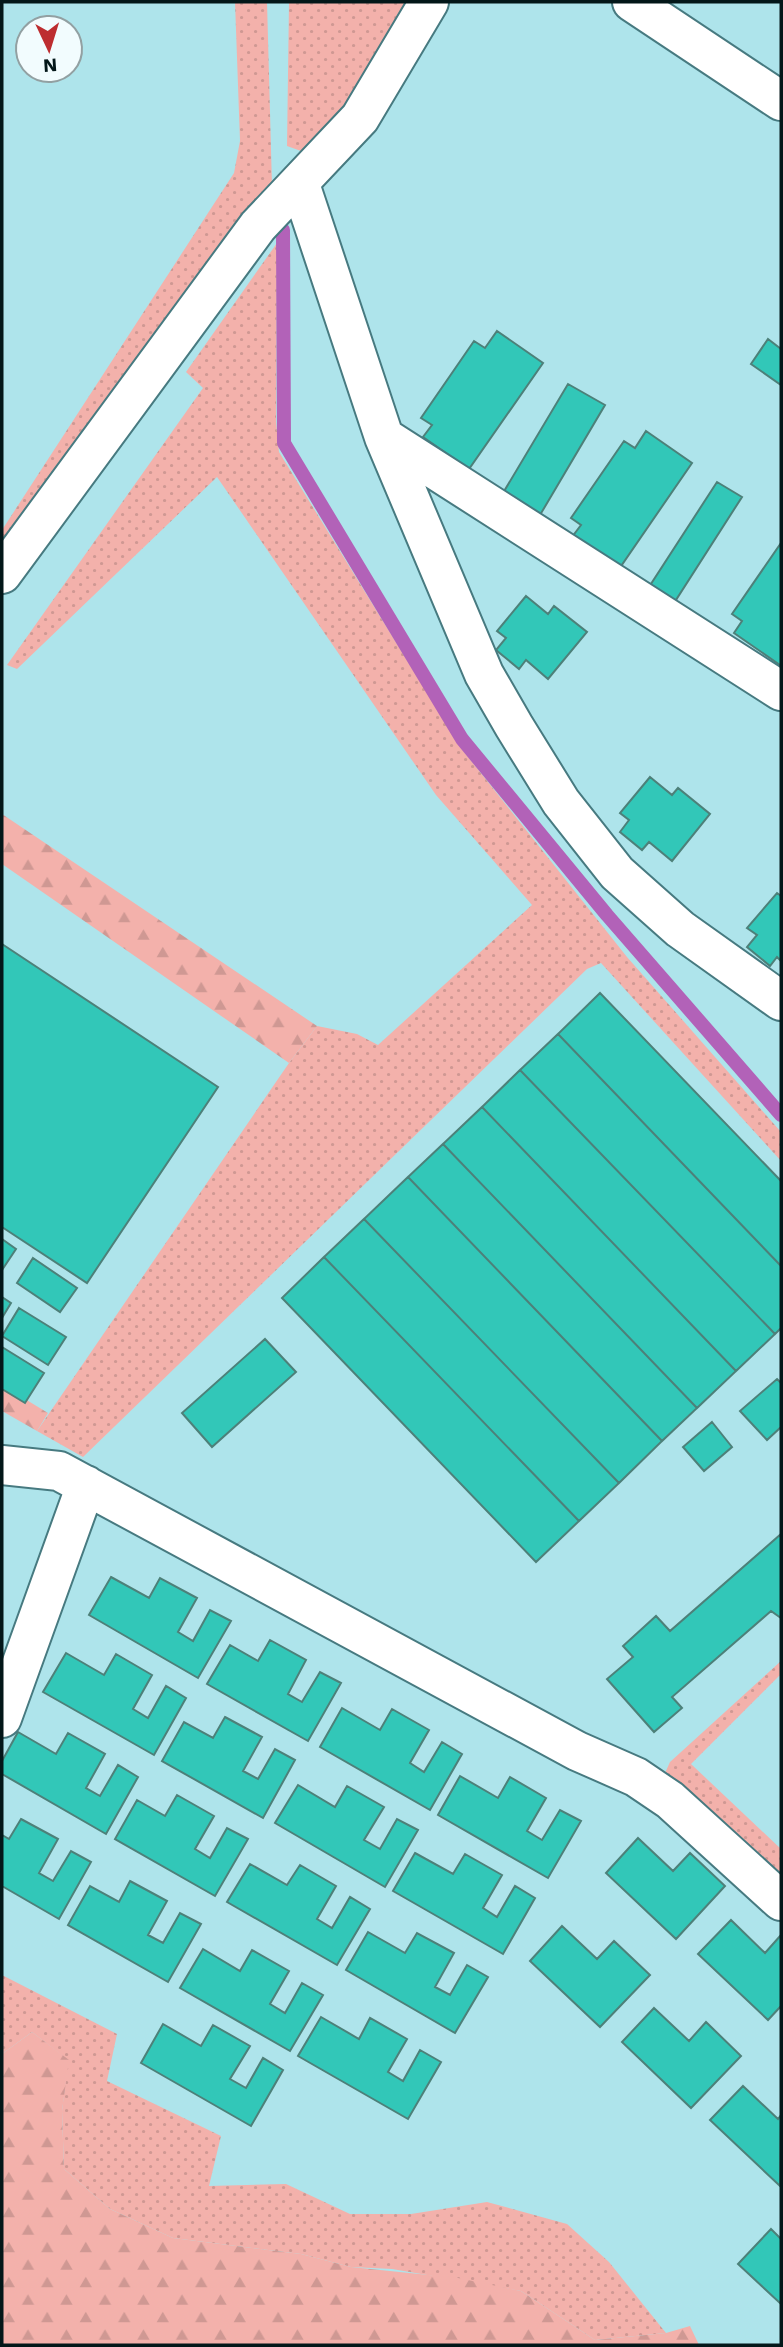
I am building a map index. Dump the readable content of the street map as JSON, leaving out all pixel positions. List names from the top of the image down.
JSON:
{
  "north": "bottom"
}
